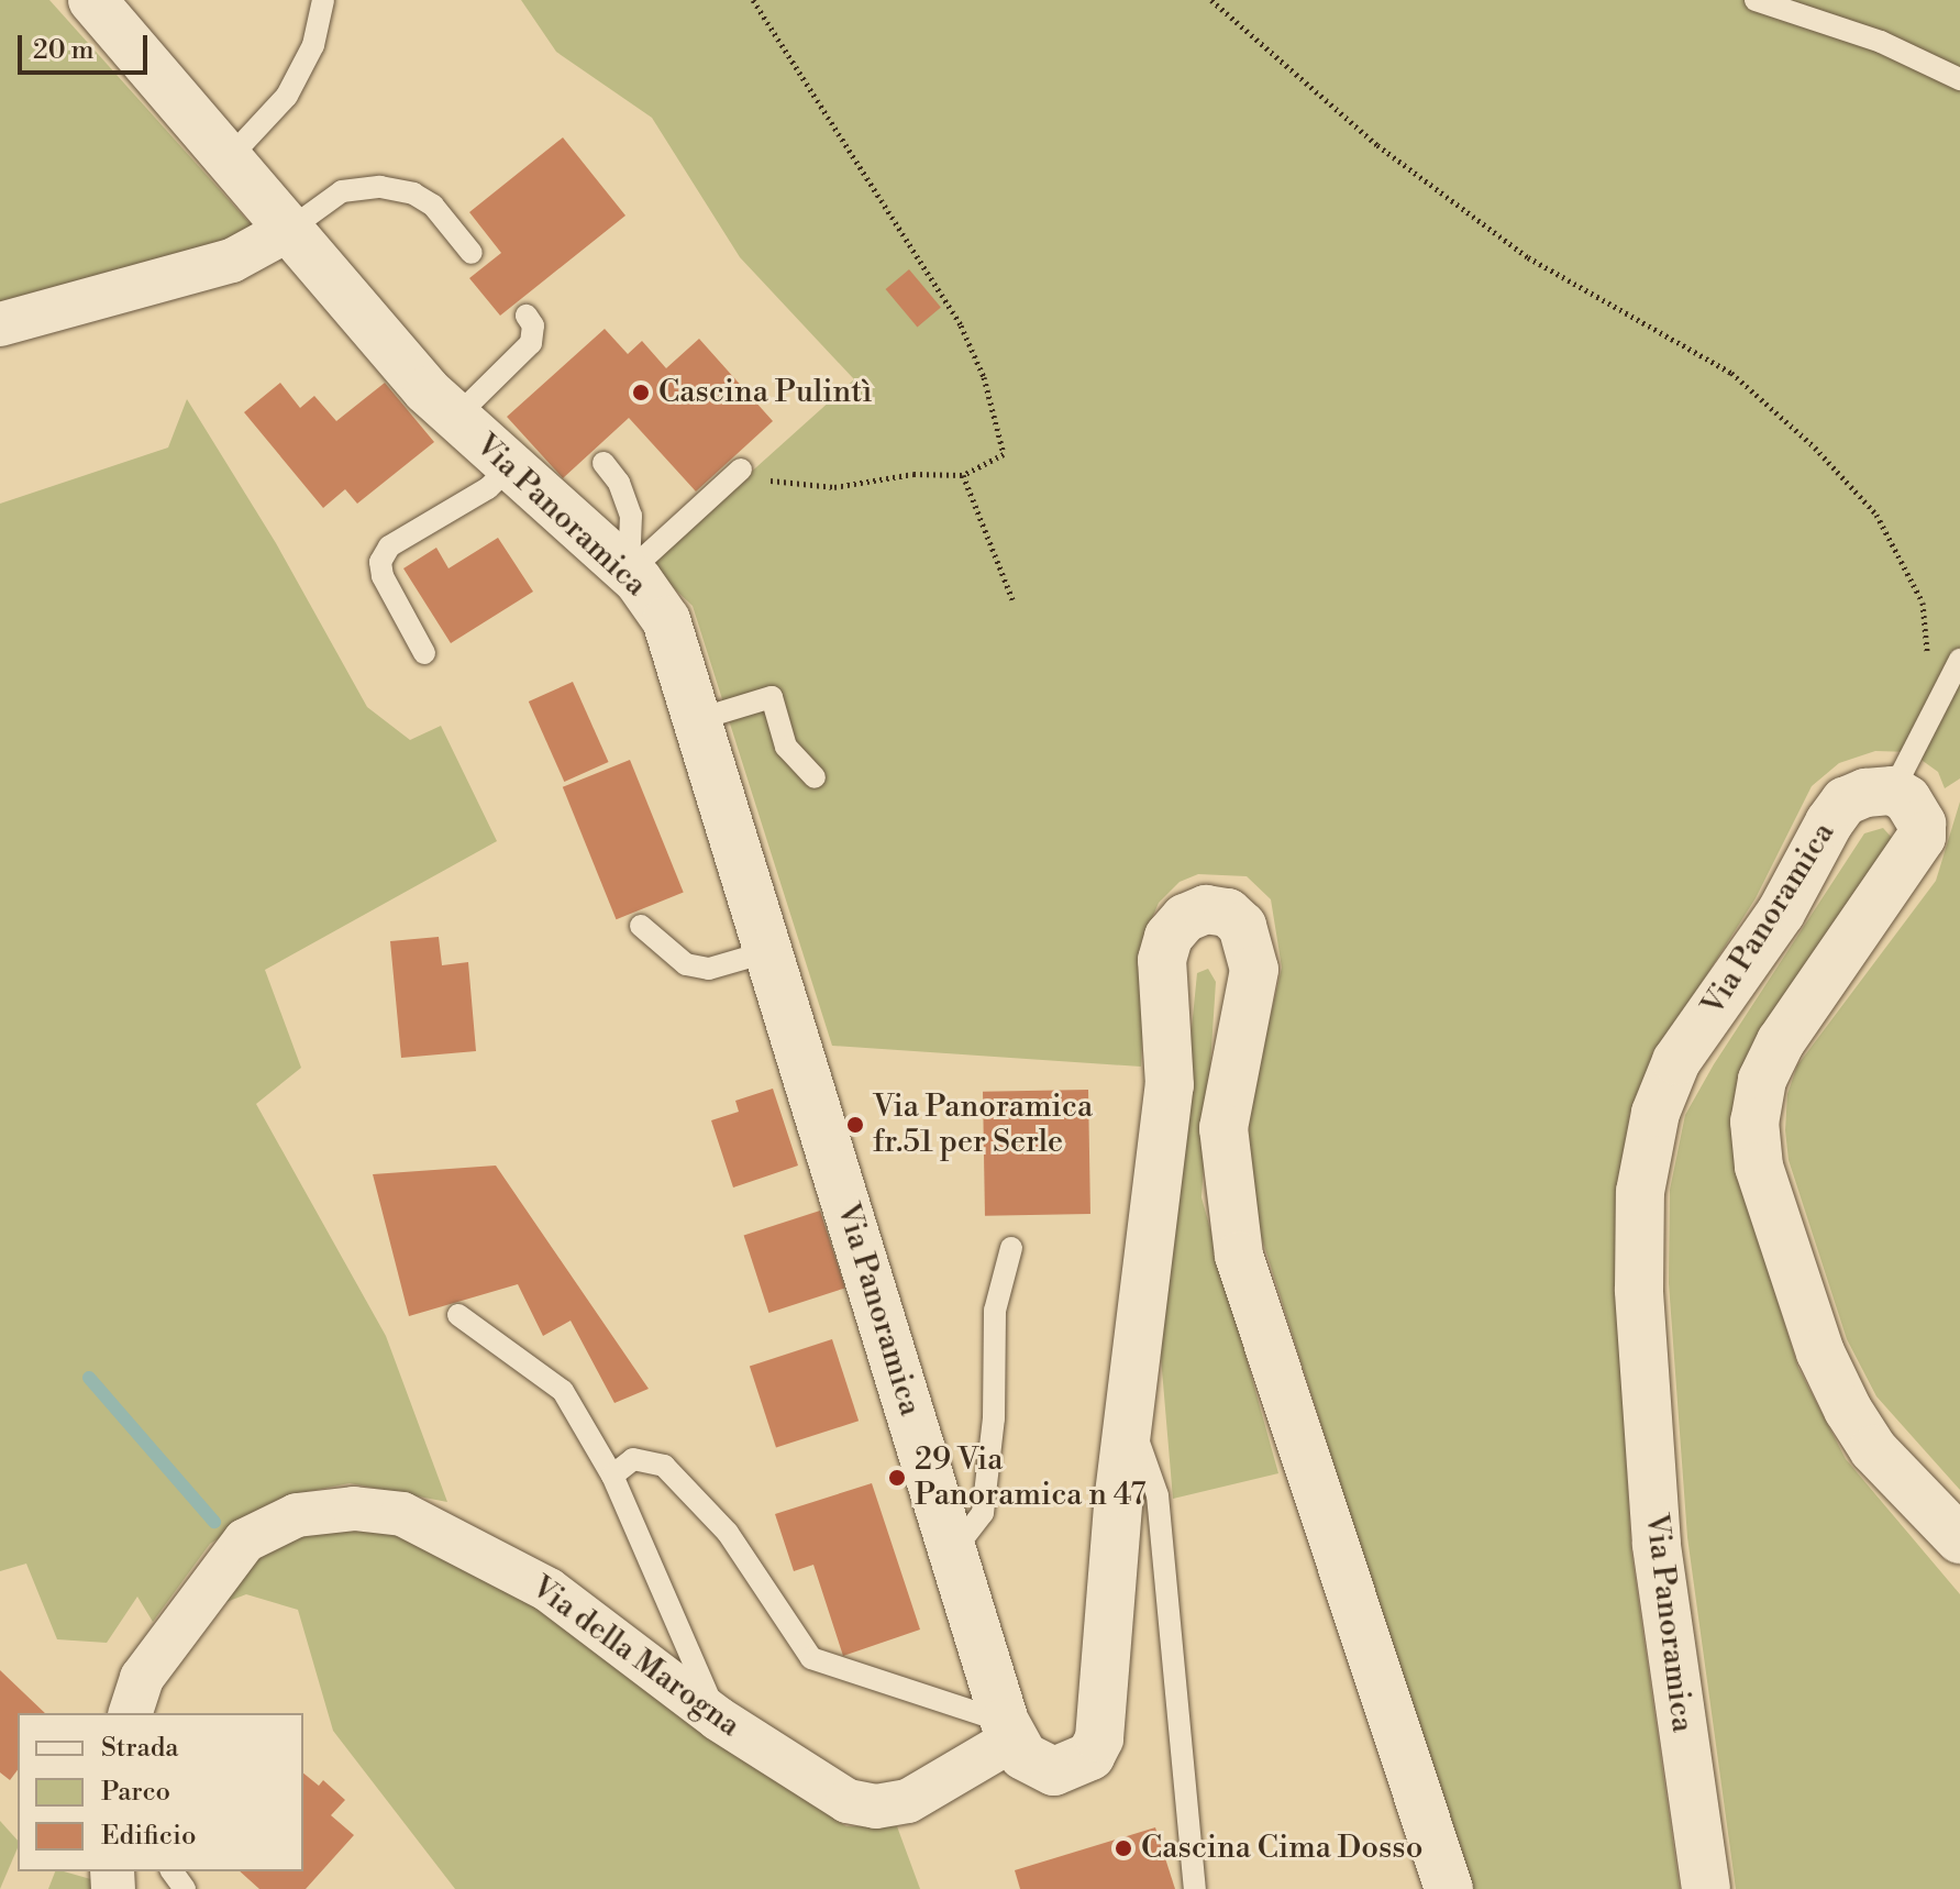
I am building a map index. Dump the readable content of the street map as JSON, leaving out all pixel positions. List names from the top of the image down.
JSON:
{
  "streets": {
    "street": ["Via Panoramica", "Via della Marogna"]
  },
  "crossings": [
    ["Via Panoramica", "Via della Marogna"]
  ],
  "places": [
    "Cascina Pulintì",
    "Via Panoramica fr.51 per Serle",
    "29 Via Panoramica n 47",
    "Cascina Cima Dosso"
  ],
  "legend": ["Strada", "Parco", "Edificio"],
  "scale_bar": "20 m"
}
